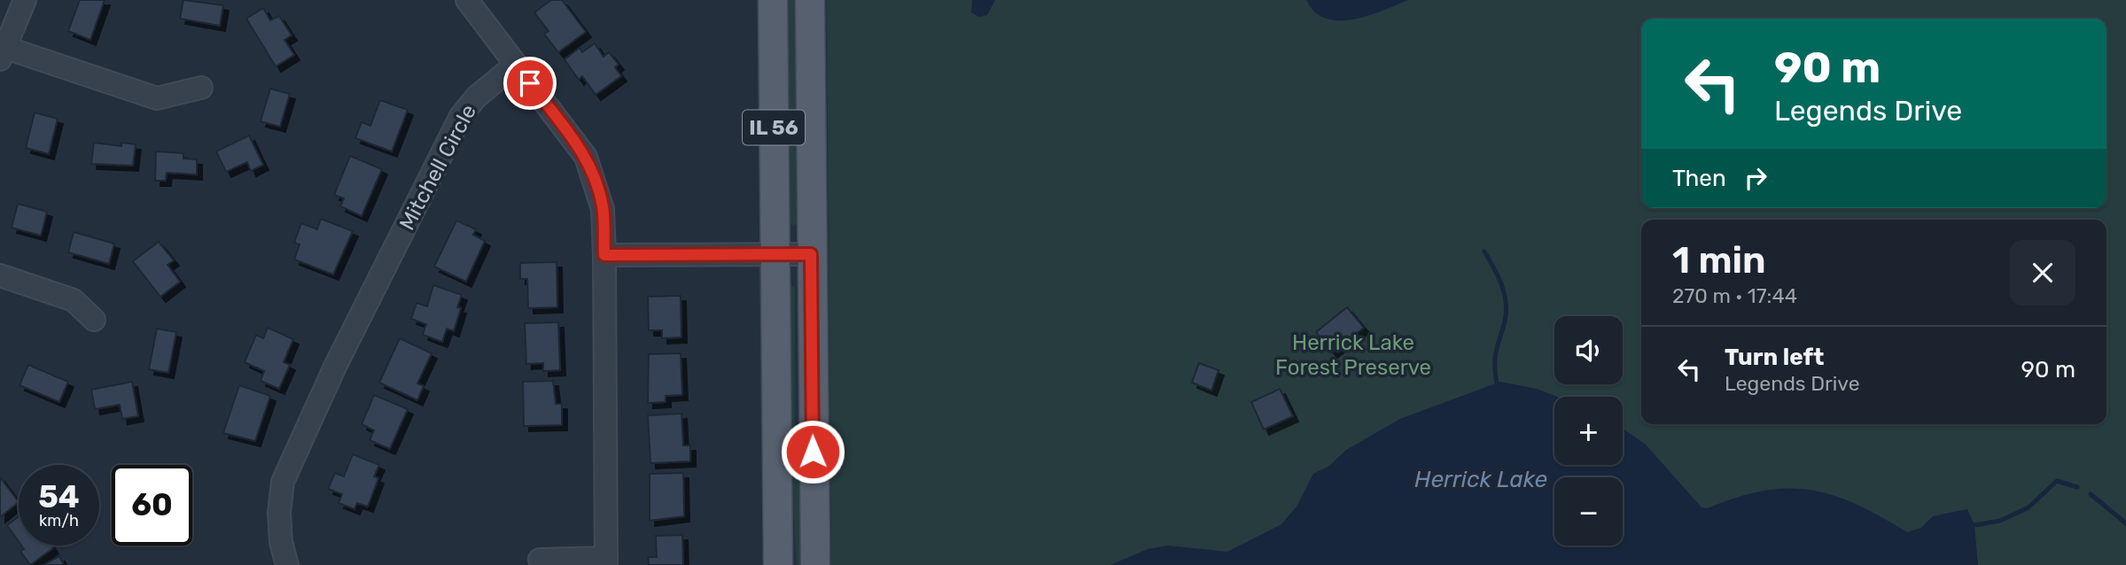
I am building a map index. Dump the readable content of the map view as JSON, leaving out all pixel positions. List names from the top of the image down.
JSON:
{
  "streets": {
    "main road": ["IL 56"],
    "street": ["Mitchell Circle"]
  },
  "water": ["Herrick Lake"],
  "parks": ["Herrick Lake Forest Preserve"],
  "page": {
    "turn": ["90 m", "Legends Drive"],
    "then": "Then",
    "heading": ["1 min", "270 m · 17:44"],
    "map_buttons": ["+", "−"],
    "list": [
      {
        "name": "Turn left",
        "note": "Legends Drive",
        "value": "90 m"
      }
    ],
    "speed": "54 km/h",
    "limit": "60"
  }
}
